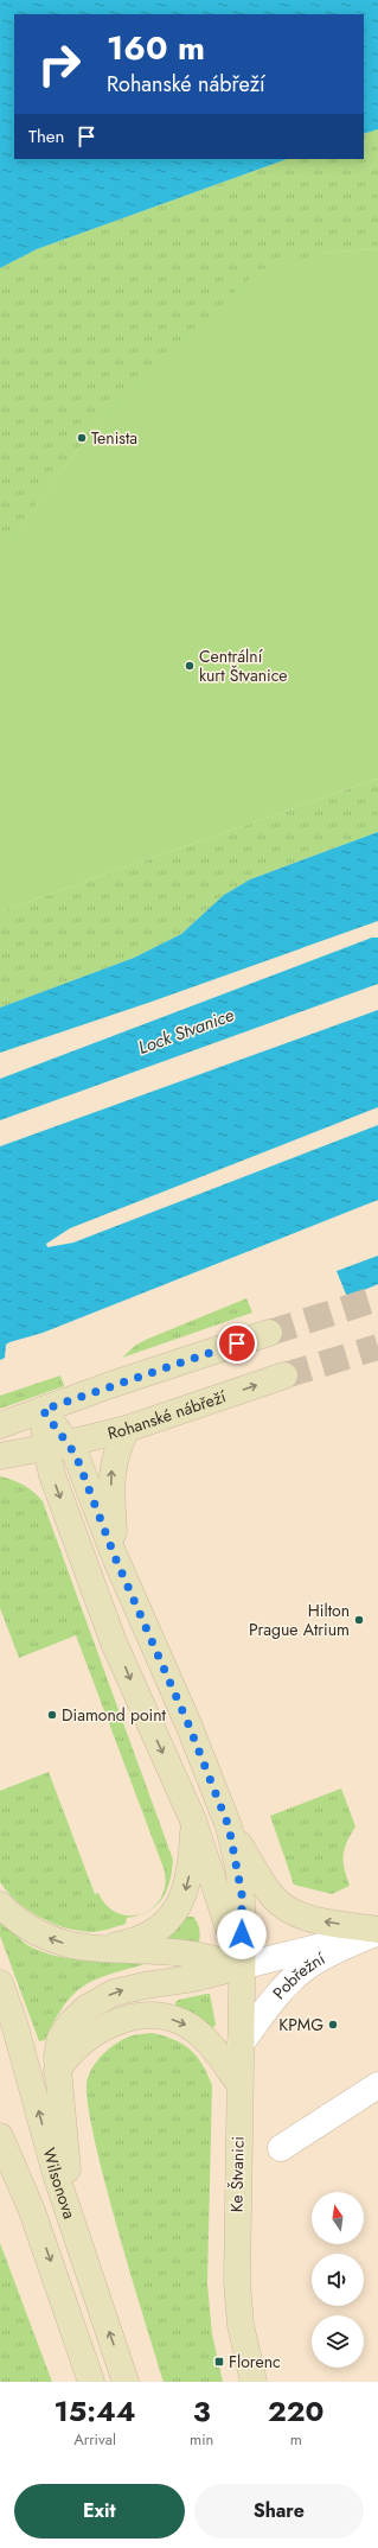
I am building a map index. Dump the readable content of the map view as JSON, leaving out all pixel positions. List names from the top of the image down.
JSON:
{
  "streets": {
    "main road": ["Rohanské nábřeží", "Ke Štvanici", "Wilsonova"],
    "street": ["Pobřežní"]
  },
  "crossings": [
    ["Pobřežní", "Ke Štvanici"]
  ],
  "water": ["Lock Stvanice"],
  "places": {
    "other": [
      "Tenista",
      "Centrální kurt Štvanice",
      "Hilton Prague Atrium",
      "Diamond point",
      "KPMG"
    ],
    "transit": ["Florenc"]
  },
  "north": "top",
  "page": {
    "turn": ["160 m", "Rohanské nábřeží"],
    "then": "Then",
    "eta": [
      "15:44",
      "Arrival",
      "3",
      "min",
      "220",
      "m"
    ],
    "buttons": ["Exit", "Share"]
  }
}
